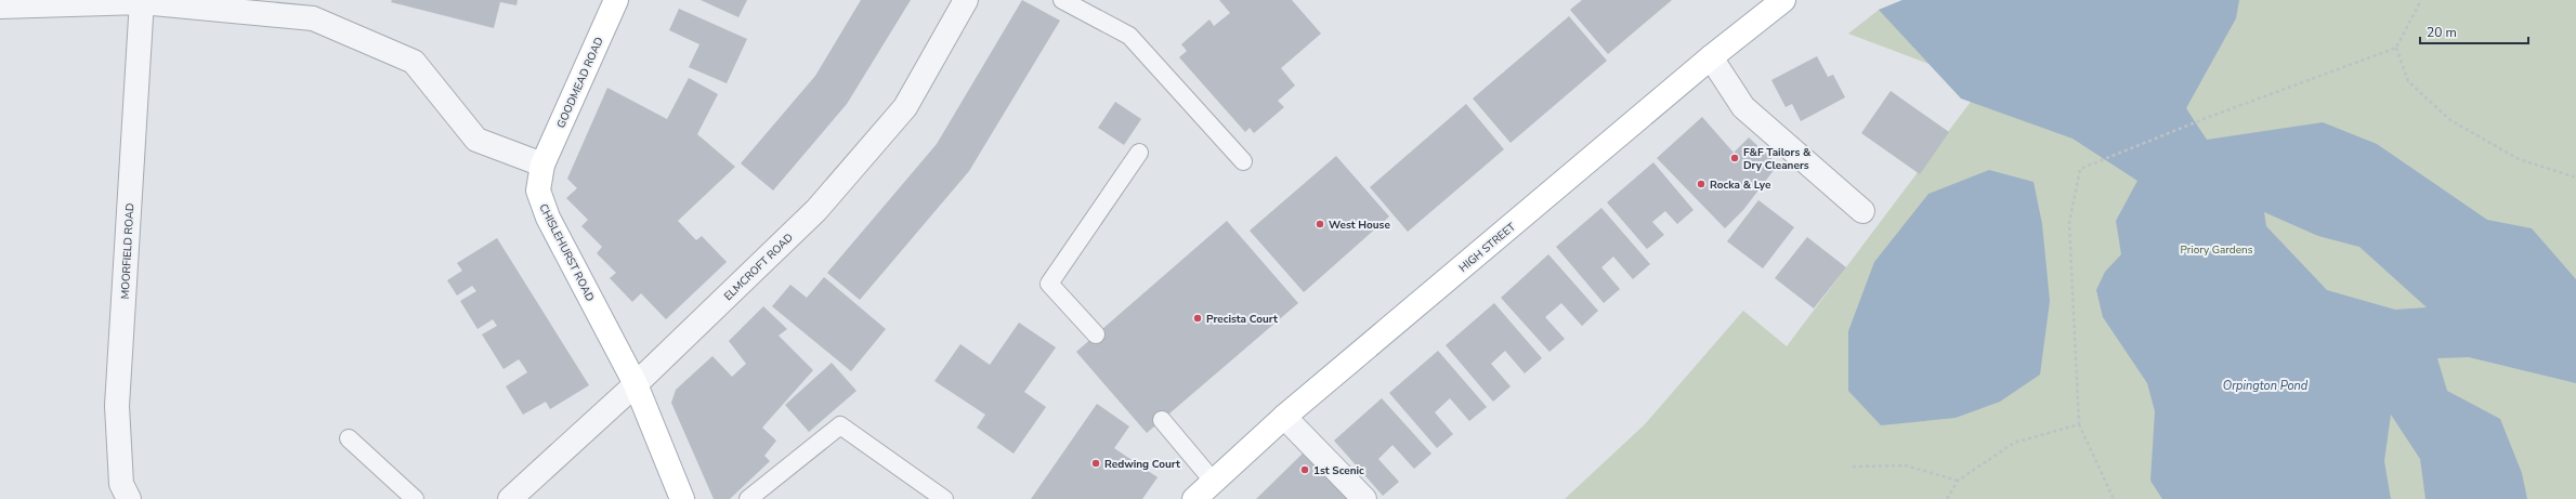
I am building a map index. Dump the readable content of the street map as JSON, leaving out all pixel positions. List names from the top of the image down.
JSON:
{
  "streets": {
    "main road": ["GOODMEAD ROAD", "HIGH STREET", "CHISLEHURST ROAD"],
    "street": ["MOORFIELD ROAD", "ELMCROFT ROAD"]
  },
  "crossings": [
    ["GOODMEAD ROAD", "CHISLEHURST ROAD"],
    ["CHISLEHURST ROAD", "ELMCROFT ROAD"]
  ],
  "water": ["Orpington Pond"],
  "parks": ["Priory Gardens"],
  "places": [
    "F&F Tailors & Dry Cleaners",
    "Rocka & Lye",
    "West House",
    "Precista Court",
    "Redwing Court",
    "1st Scenic"
  ],
  "scale_bar": "20 m"
}
